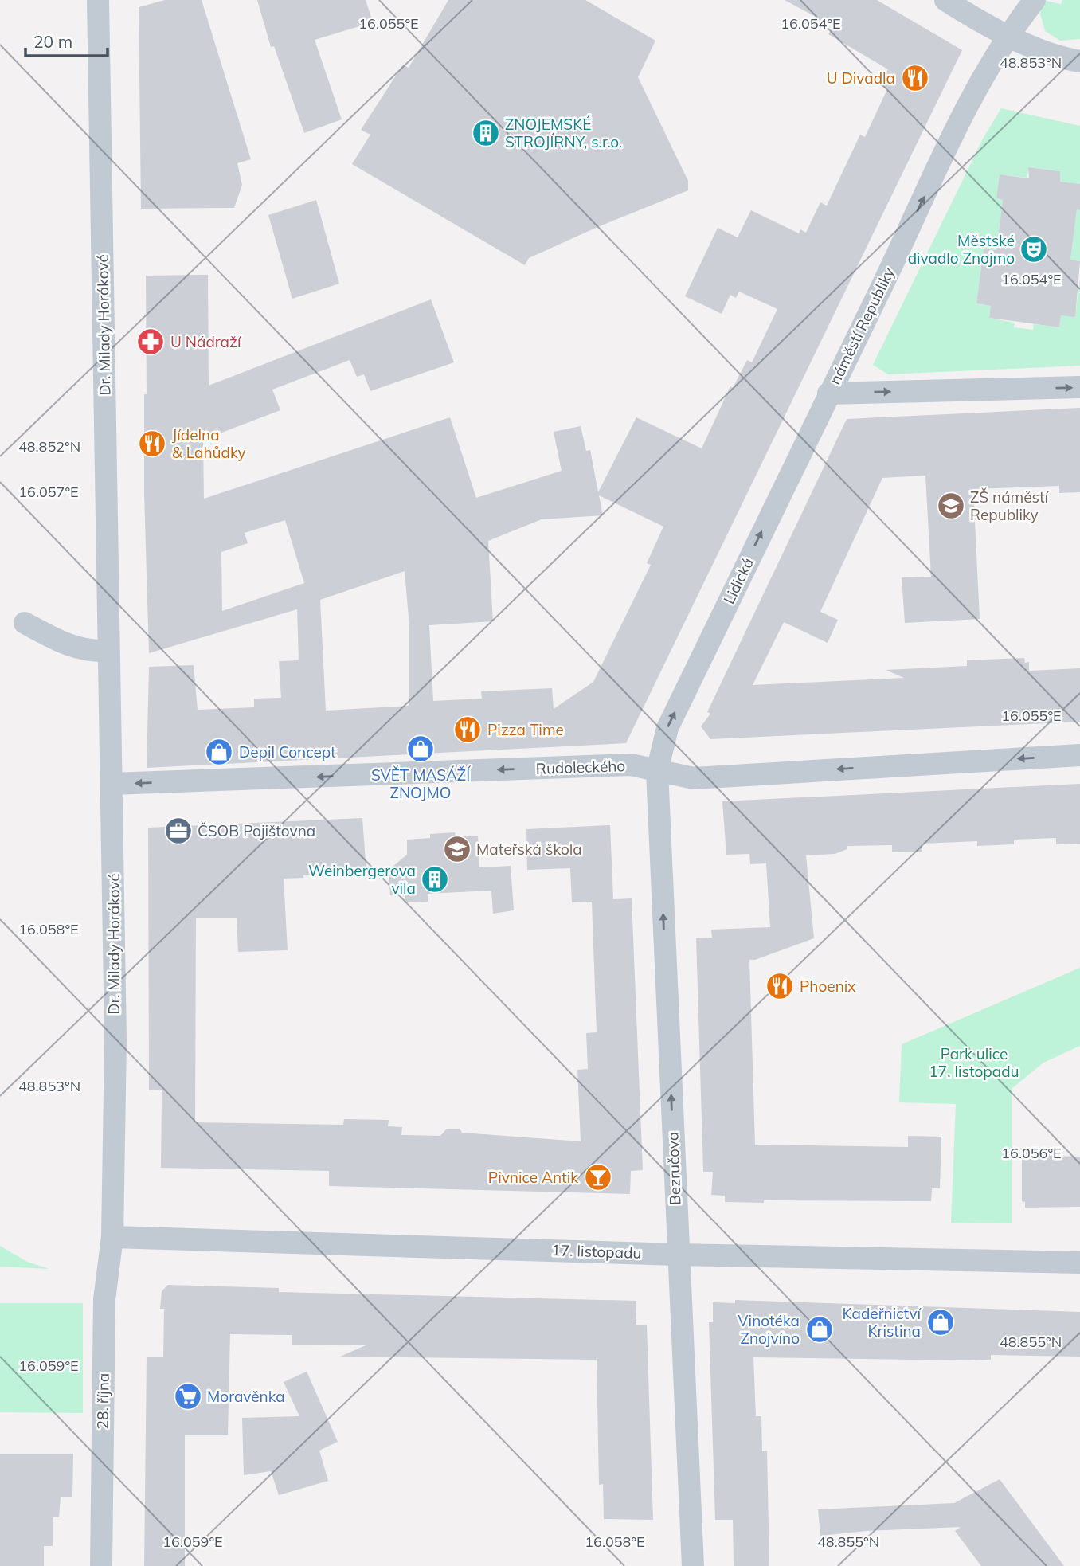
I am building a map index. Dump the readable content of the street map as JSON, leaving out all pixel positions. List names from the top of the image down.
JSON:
{
  "streets": {
    "street": [
      "Dr. Milady Horákové",
      "náměstí Republiky",
      "Lidická",
      "Rudoleckého",
      "Bezručova",
      "17. listopadu",
      "28. října"
    ]
  },
  "crossings": [
    ["Dr. Milady Horákové", "Rudoleckého"],
    ["Dr. Milady Horákové", "17. listopadu"],
    ["Dr. Milady Horákové", "28. října"],
    ["náměstí Republiky", "Lidická"],
    ["Lidická", "Rudoleckého"],
    ["Lidická", "Bezručova"],
    ["Rudoleckého", "Bezručova"],
    ["Bezručova", "17. listopadu"],
    ["17. listopadu", "28. října"]
  ],
  "one_way": [
    "náměstí Republiky",
    "Lidická",
    "Rudoleckého",
    "Bezručova"
  ],
  "parks": ["Park ulice 17. listopadu"],
  "places": {
    "restaurant": [
      "U Divadla",
      "Jídelna & Lahůdky",
      "Pizza Time",
      "Phoenix"
    ],
    "building": ["ZNOJEMSKÉ STROJÍRNY, s.r.o.", "Weinbergerova vila"],
    "theatre": ["Městské divadlo Znojmo"],
    "pharmacy": ["U Nádraží"],
    "school or university": ["ZŠ náměstí Republiky", "Mateřská škola"],
    "shop": [
      "SVĚT MASÁŽÍ ZNOJMO",
      "Depil Concept",
      "Kadeřnictví Kristina",
      "Vinotéka Znojvíno"
    ],
    "office": ["ČSOB Pojišťovna"],
    "bar": ["Pivnice Antik"],
    "supermarket": ["Moravěnka"]
  },
  "scale_bar": "20 m",
  "coordinates": [
    "16.055°E",
    "16.054°E",
    "48.853°N",
    "48.852°N",
    "16.057°E",
    "16.058°E",
    "16.056°E",
    "48.855°N",
    "16.059°E"
  ]
}
